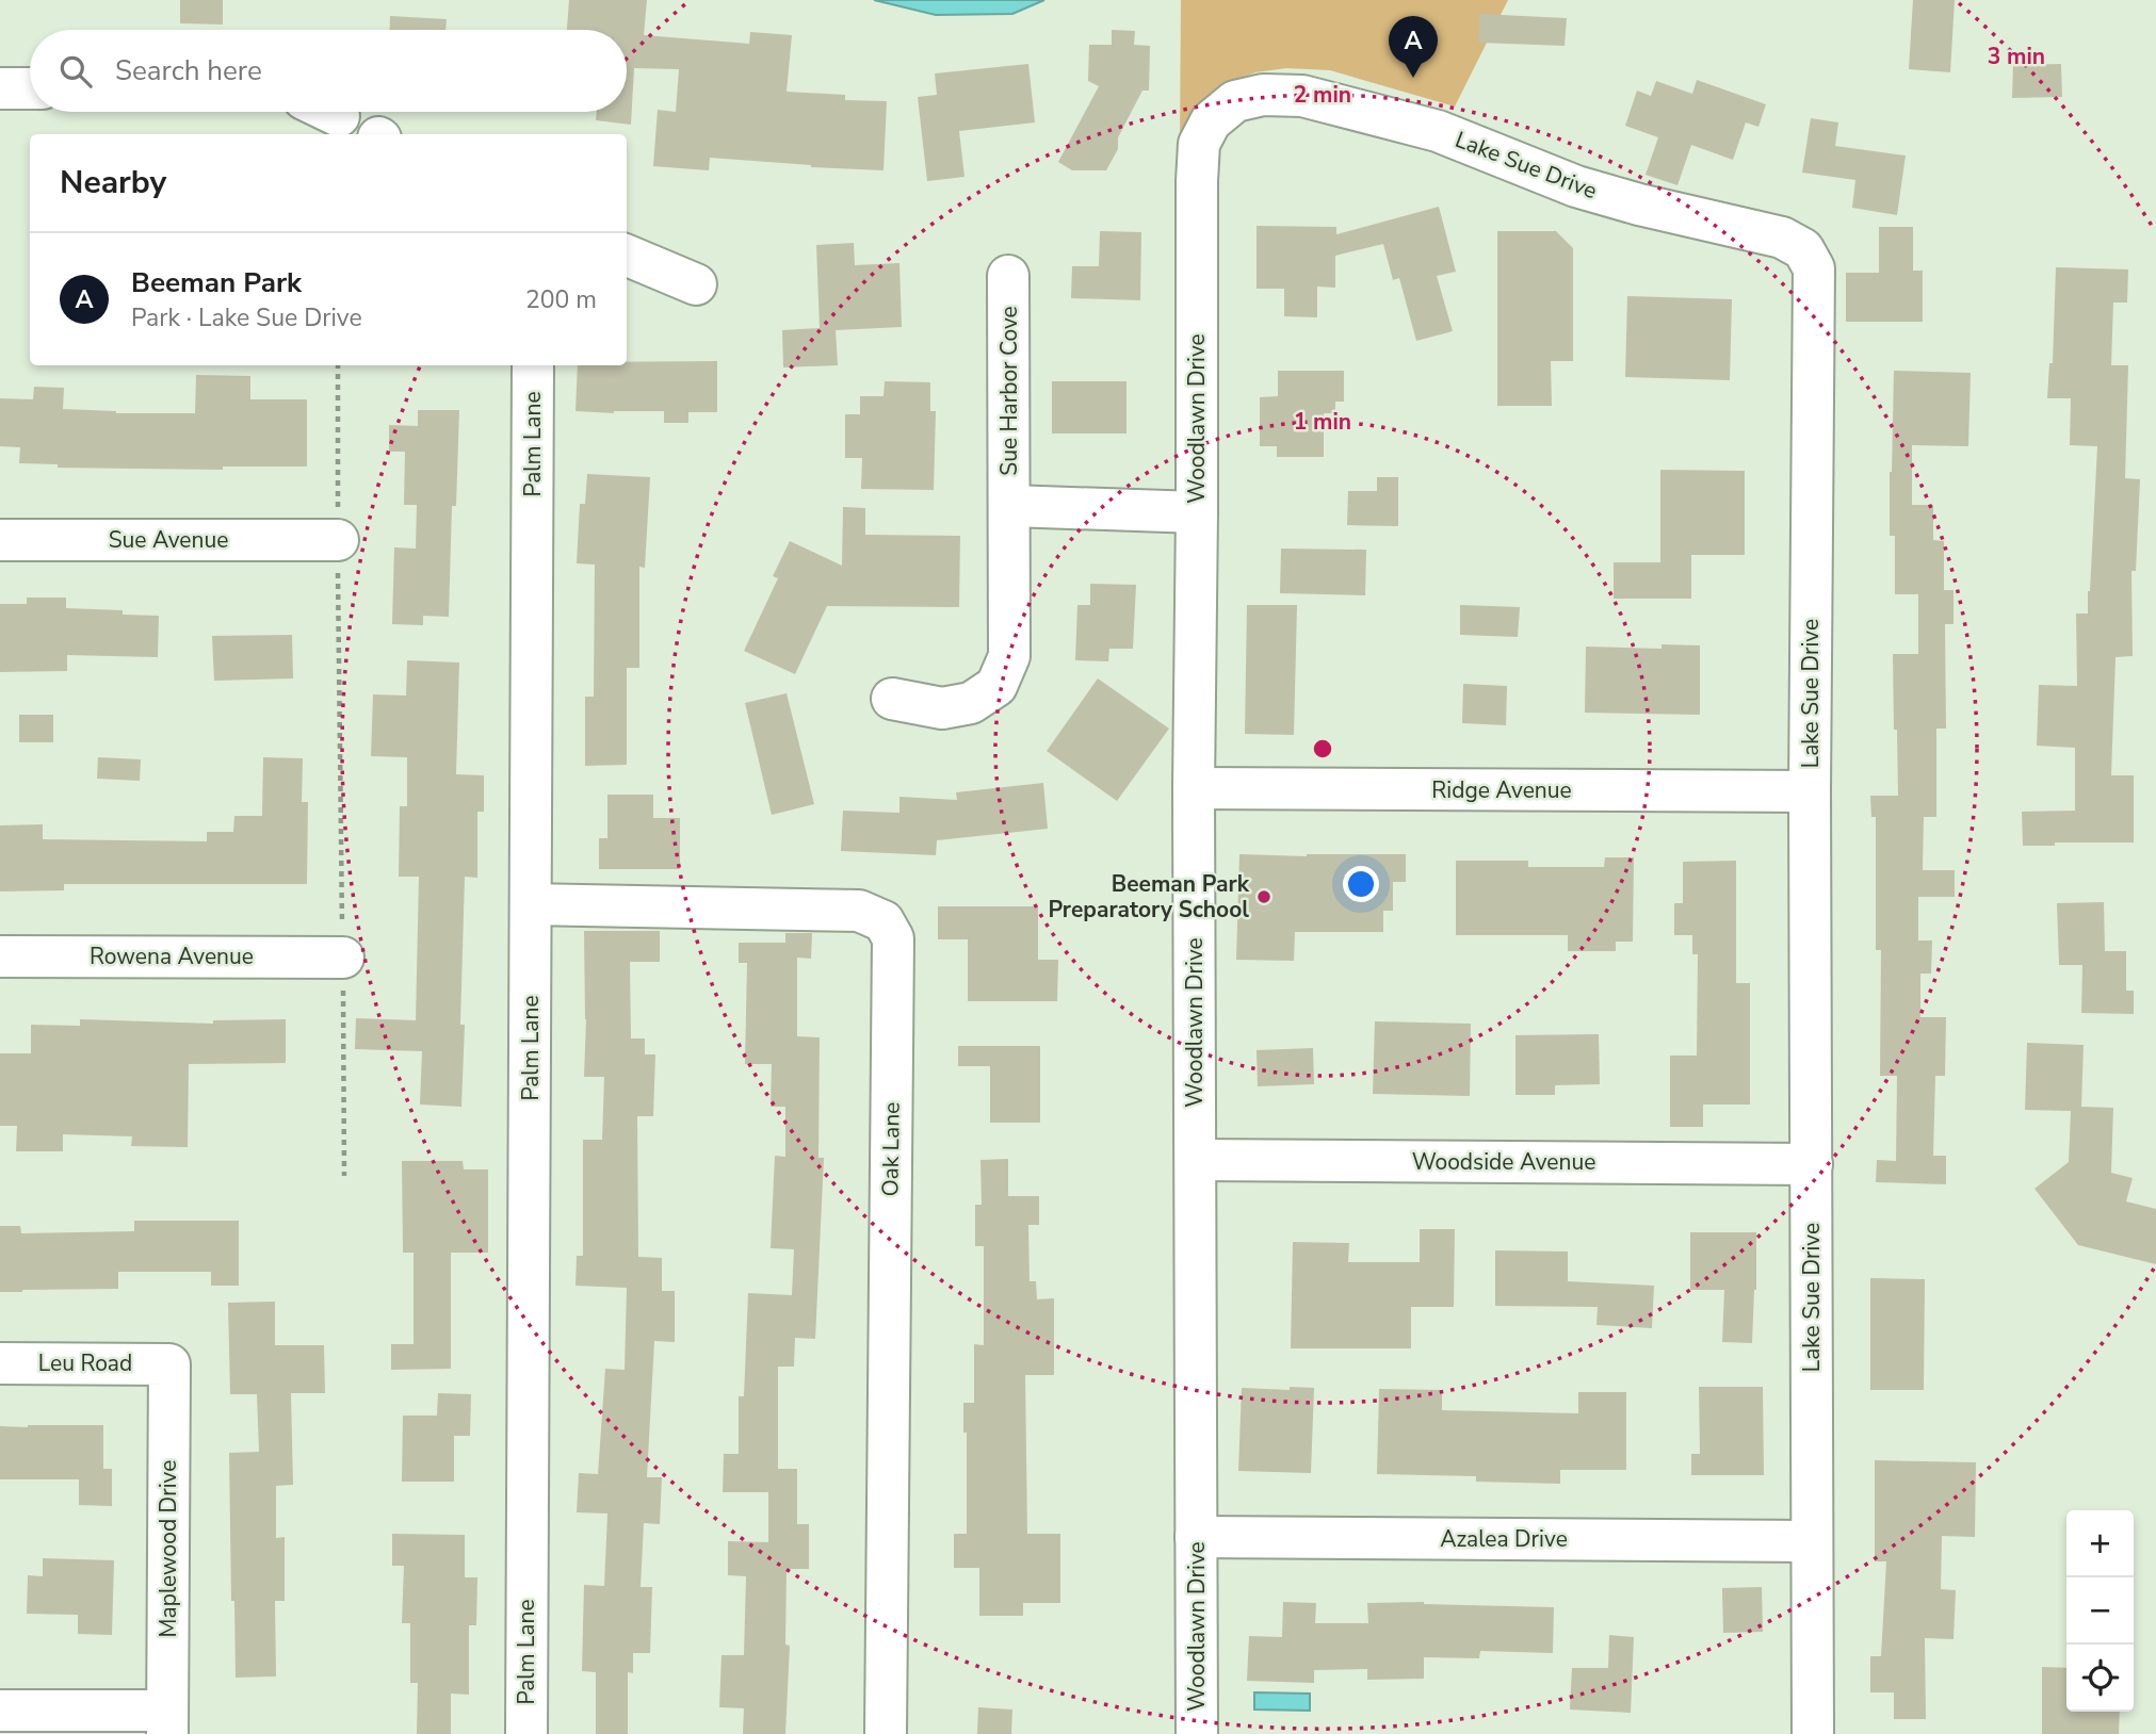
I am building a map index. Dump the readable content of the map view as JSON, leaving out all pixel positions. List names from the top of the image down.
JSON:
{
  "streets": {
    "street": [
      "Lake Sue Drive",
      "Sue Harbor Cove",
      "Woodlawn Drive",
      "Palm Lane",
      "Sue Avenue",
      "Ridge Avenue",
      "Rowena Avenue",
      "Oak Lane",
      "Woodside Avenue",
      "Leu Road",
      "Azalea Drive",
      "Maplewood Drive"
    ]
  },
  "crossings": [
    ["Lake Sue Drive", "Woodlawn Drive"],
    ["Lake Sue Drive", "Ridge Avenue"],
    ["Lake Sue Drive", "Woodside Avenue"],
    ["Lake Sue Drive", "Azalea Drive"],
    ["Sue Harbor Cove", "Woodlawn Drive"],
    ["Woodlawn Drive", "Ridge Avenue"],
    ["Woodlawn Drive", "Woodside Avenue"],
    ["Woodlawn Drive", "Azalea Drive"],
    ["Palm Lane", "Oak Lane"],
    ["Leu Road", "Maplewood Drive"]
  ],
  "places": ["Beeman Park Preparatory School"],
  "page": {
    "pins": "A",
    "search": "Search here",
    "heading": "Nearby",
    "list": [
      {
        "mark": "A",
        "name": "Beeman Park",
        "note": "Park · Lake Sue Drive",
        "value": "200 m"
      }
    ],
    "map_buttons": ["+", "−"]
  },
  "rings": ["3 min", "2 min", "1 min"]
}
